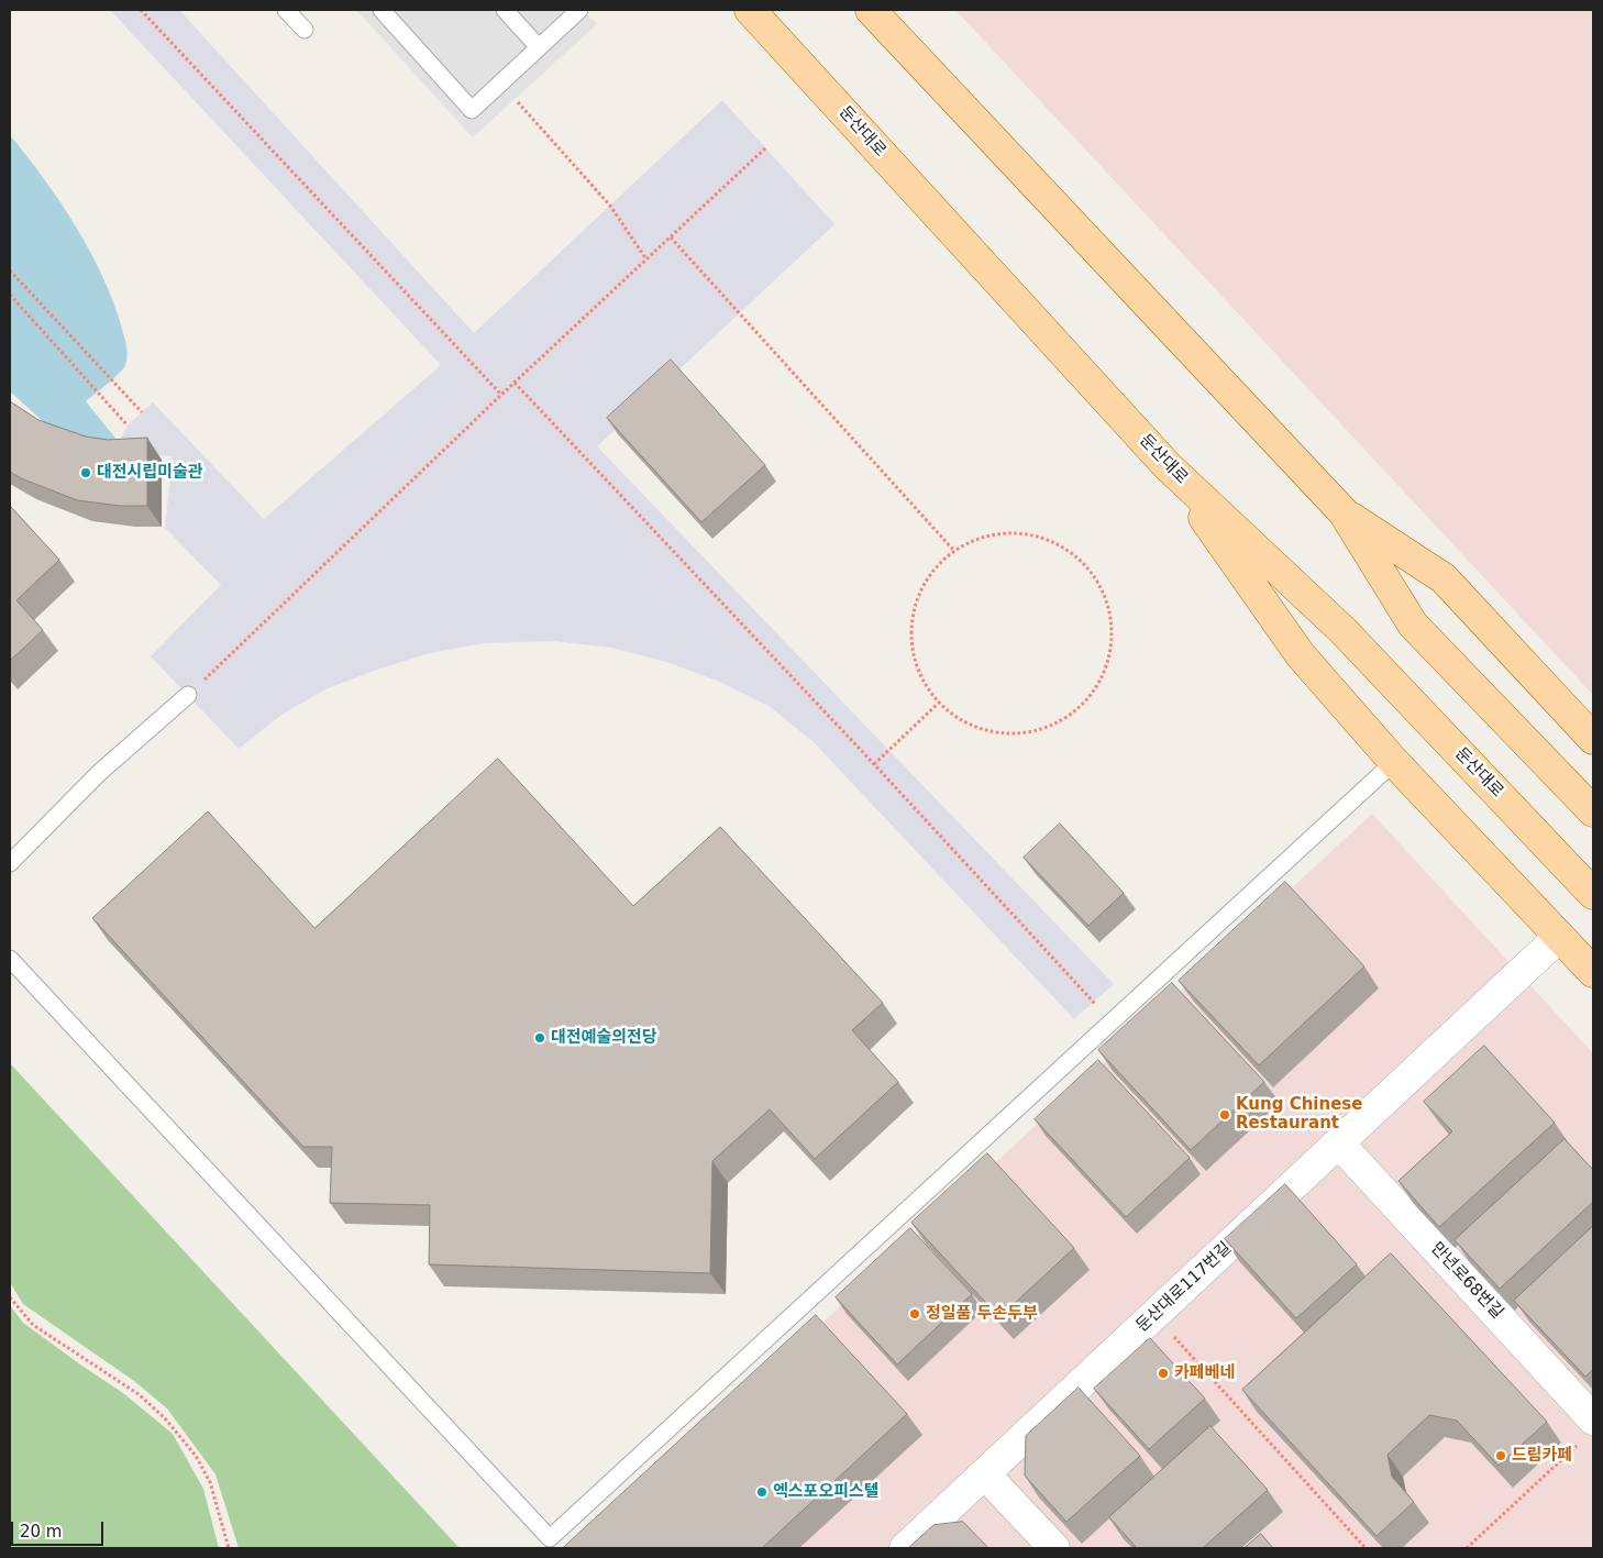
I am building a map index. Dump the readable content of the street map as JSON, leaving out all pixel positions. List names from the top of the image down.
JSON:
{
  "streets": {
    "main road": ["둔산대로"],
    "street": ["만년로68번길", "둔산대로117번길"]
  },
  "crossings": [
    ["만년로68번길", "둔산대로117번길"]
  ],
  "places": [
    "대전시립미술관",
    "대전예술의전당",
    "Kung Chinese Restaurant",
    "정일품 두손두부",
    "카페베네",
    "드림카페",
    "엑스포오피스텔"
  ],
  "scale_bar": "20 m"
}
